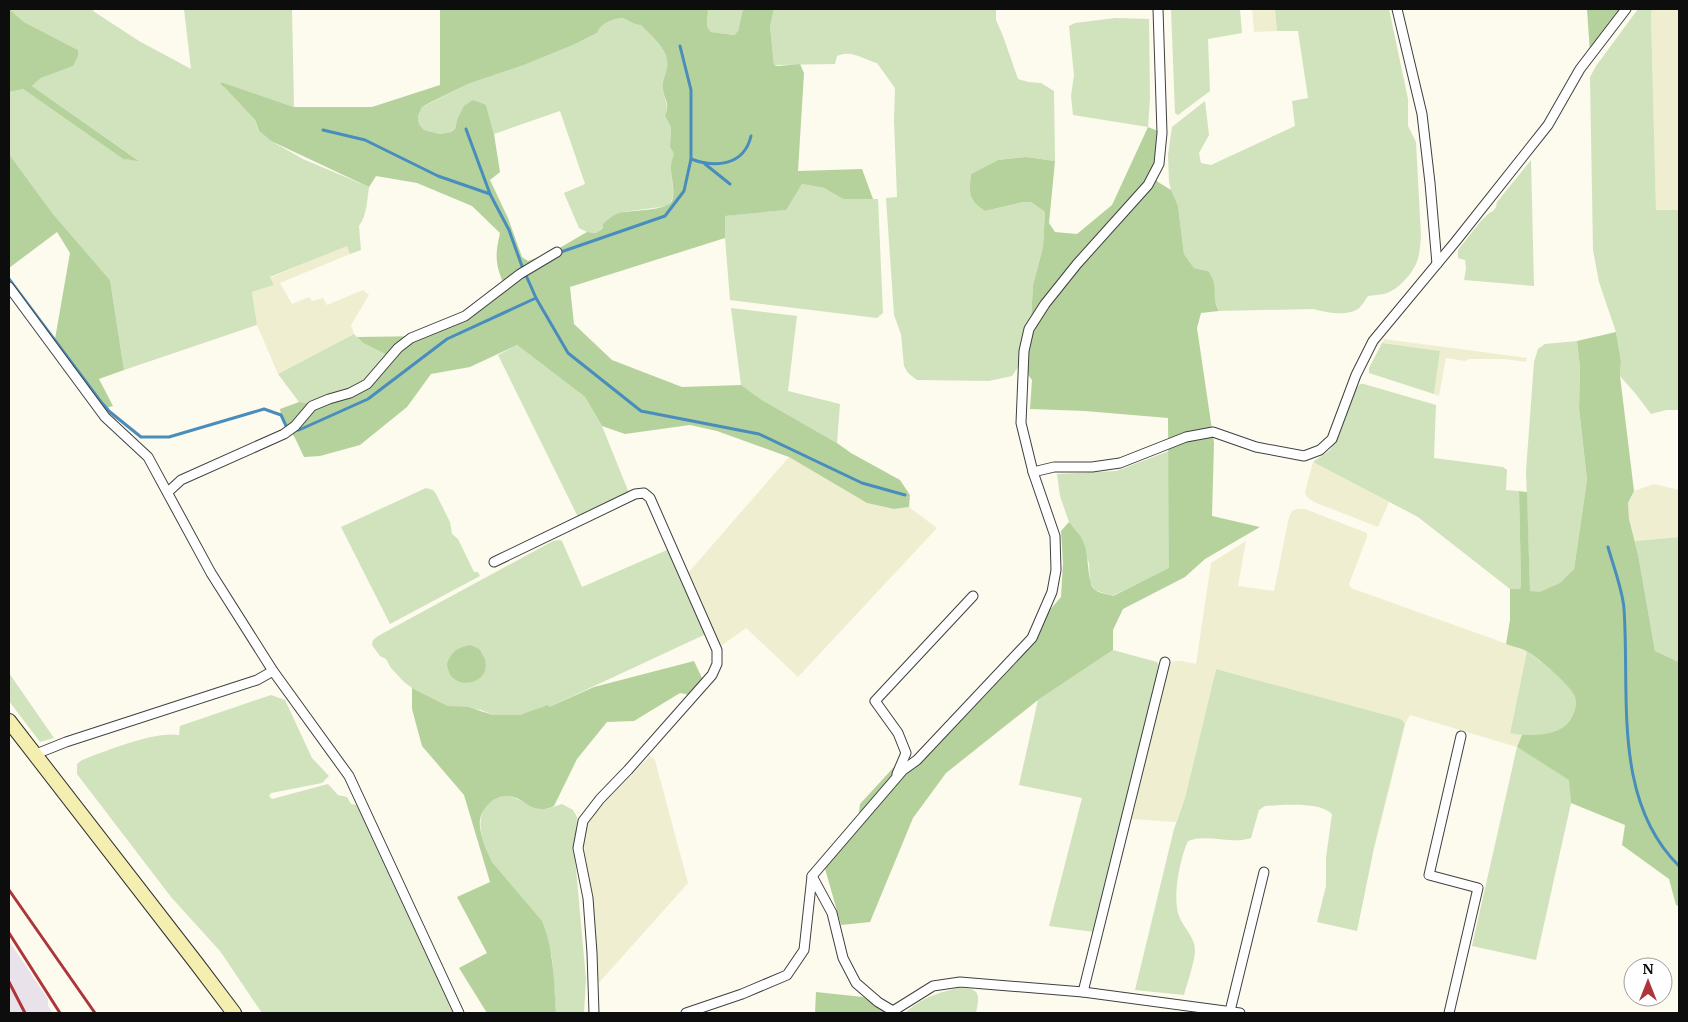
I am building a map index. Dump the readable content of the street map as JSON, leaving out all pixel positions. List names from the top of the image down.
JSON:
{
  "north": "top"
}
